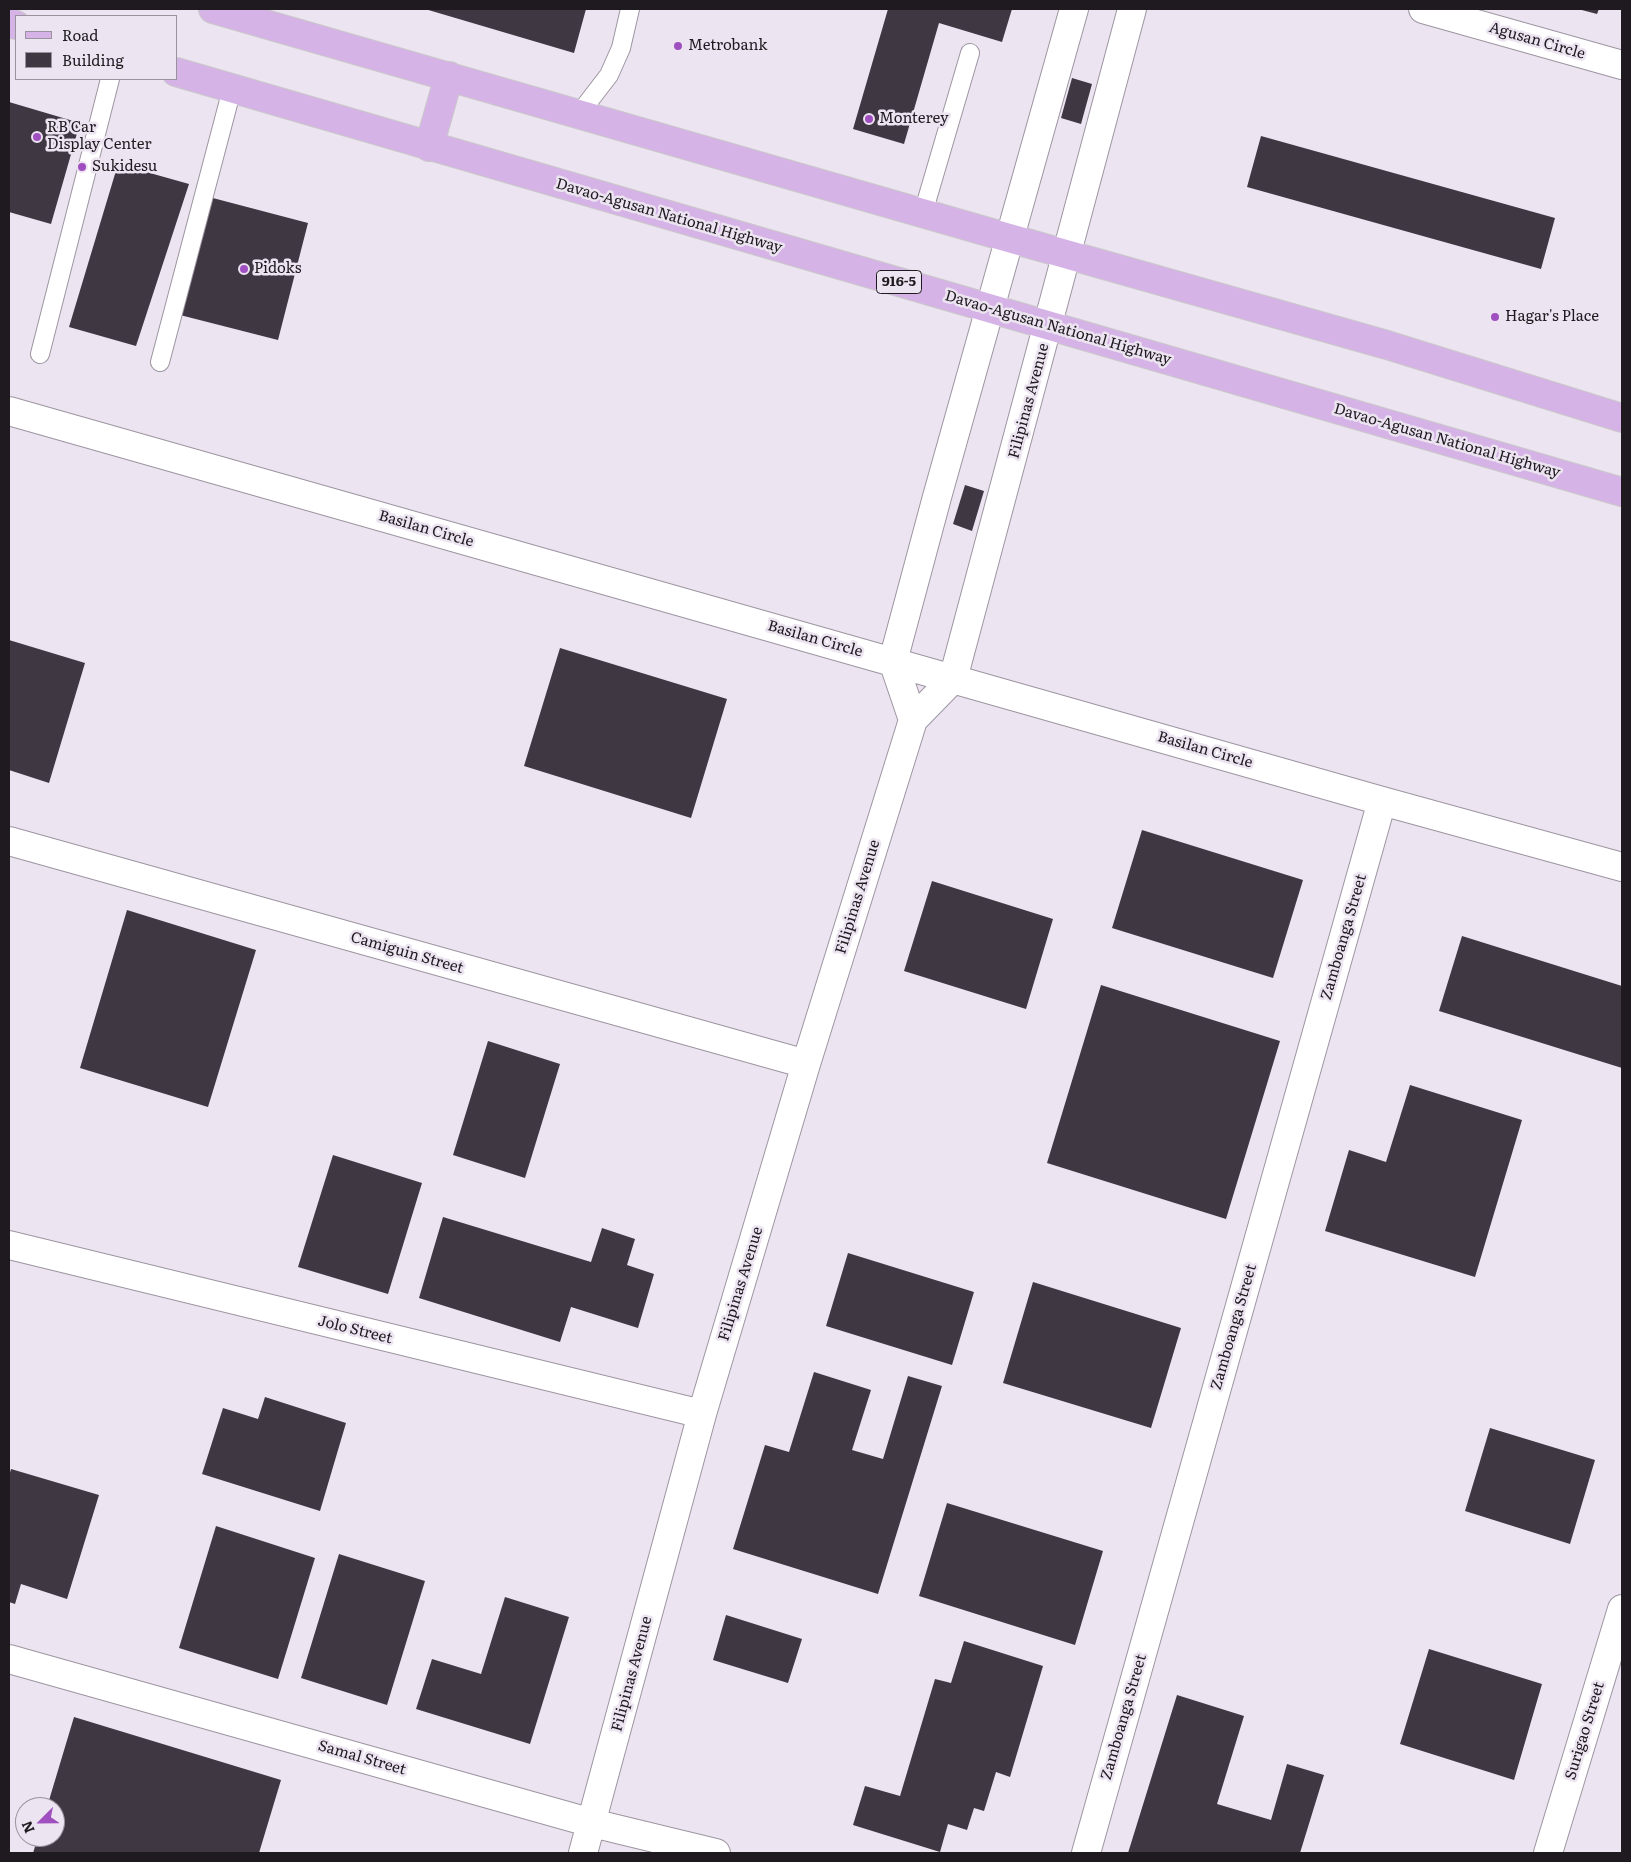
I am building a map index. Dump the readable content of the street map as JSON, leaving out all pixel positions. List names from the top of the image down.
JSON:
{
  "streets": {
    "main road": ["Davao-Agusan National Highway", "916-5"],
    "street": [
      "Agusan Circle",
      "Filipinas Avenue",
      "Basilan Circle",
      "Zamboanga Street",
      "Camiguin Street",
      "Jolo Street",
      "Surigao Street",
      "Samal Street"
    ]
  },
  "crossings": [
    ["Davao-Agusan National Highway", "Filipinas Avenue"],
    ["Filipinas Avenue", "Basilan Circle"],
    ["Filipinas Avenue", "Camiguin Street"],
    ["Filipinas Avenue", "Jolo Street"],
    ["Filipinas Avenue", "Samal Street"],
    ["Basilan Circle", "Zamboanga Street"]
  ],
  "places": [
    "Metrobank",
    "Monterey",
    "RB Car Display Center",
    "Sukidesu",
    "Pidoks",
    "Hagar's Place"
  ],
  "legend": ["Road", "Building"],
  "north": "bottom left"
}
